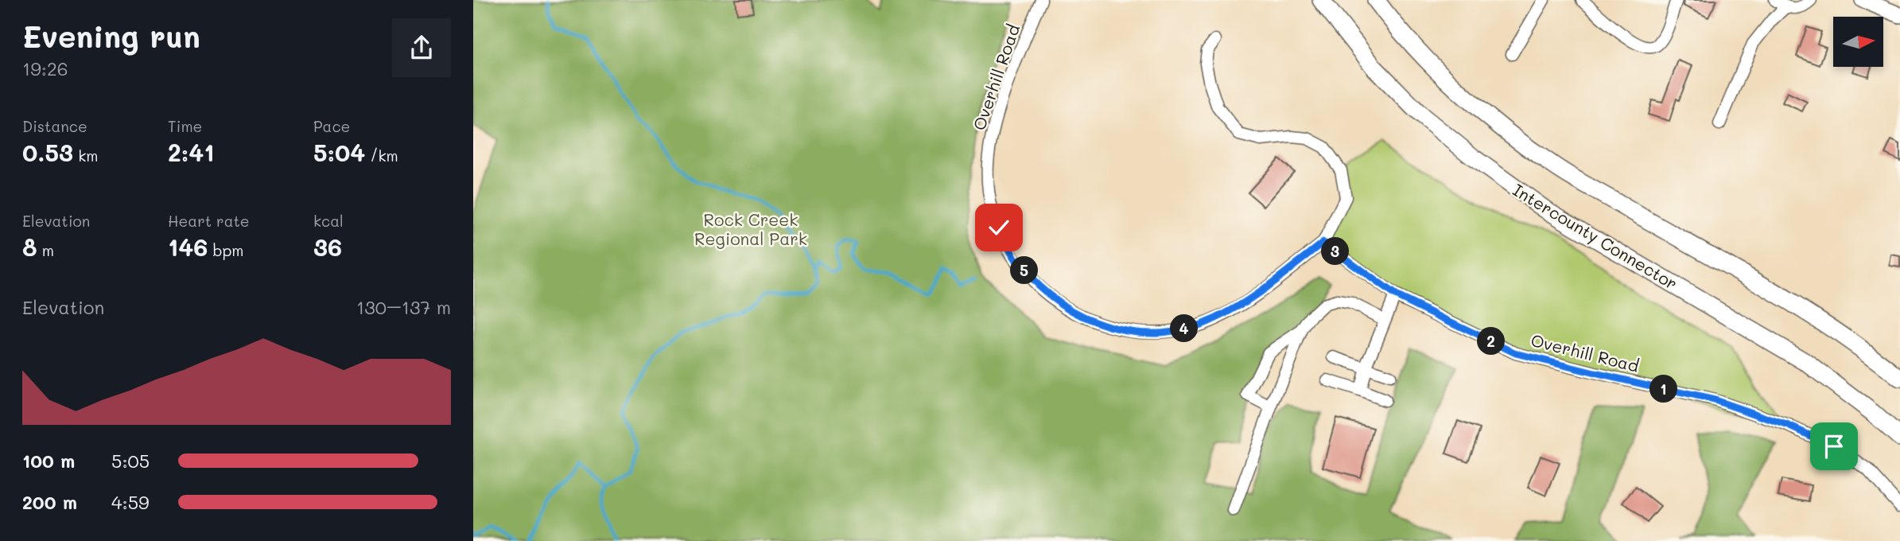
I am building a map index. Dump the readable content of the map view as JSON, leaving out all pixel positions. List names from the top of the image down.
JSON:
{
  "streets": {
    "highway": ["Intercounty Connector"],
    "street": ["Overhill Road"]
  },
  "parks": ["Rock Creek Regional Park"],
  "north": "right",
  "page": {
    "heading": ["Evening run", "19:26"],
    "stats": [
      ["Distance", "0.53 km"],
      ["Time", "2:41"],
      ["Pace", "5:04 /km"],
      ["Elevation", "8 m"],
      ["Heart rate", "146 bpm"],
      ["kcal", "36"]
    ],
    "pins": [
      "3",
      "5",
      "4",
      "2",
      "1"
    ],
    "chart": ["Elevation", "130–137 m"],
    "list": [
      {
        "name": "100 m",
        "note": "5:05"
      },
      {
        "name": "200 m",
        "note": "4:59"
      }
    ]
  }
}
